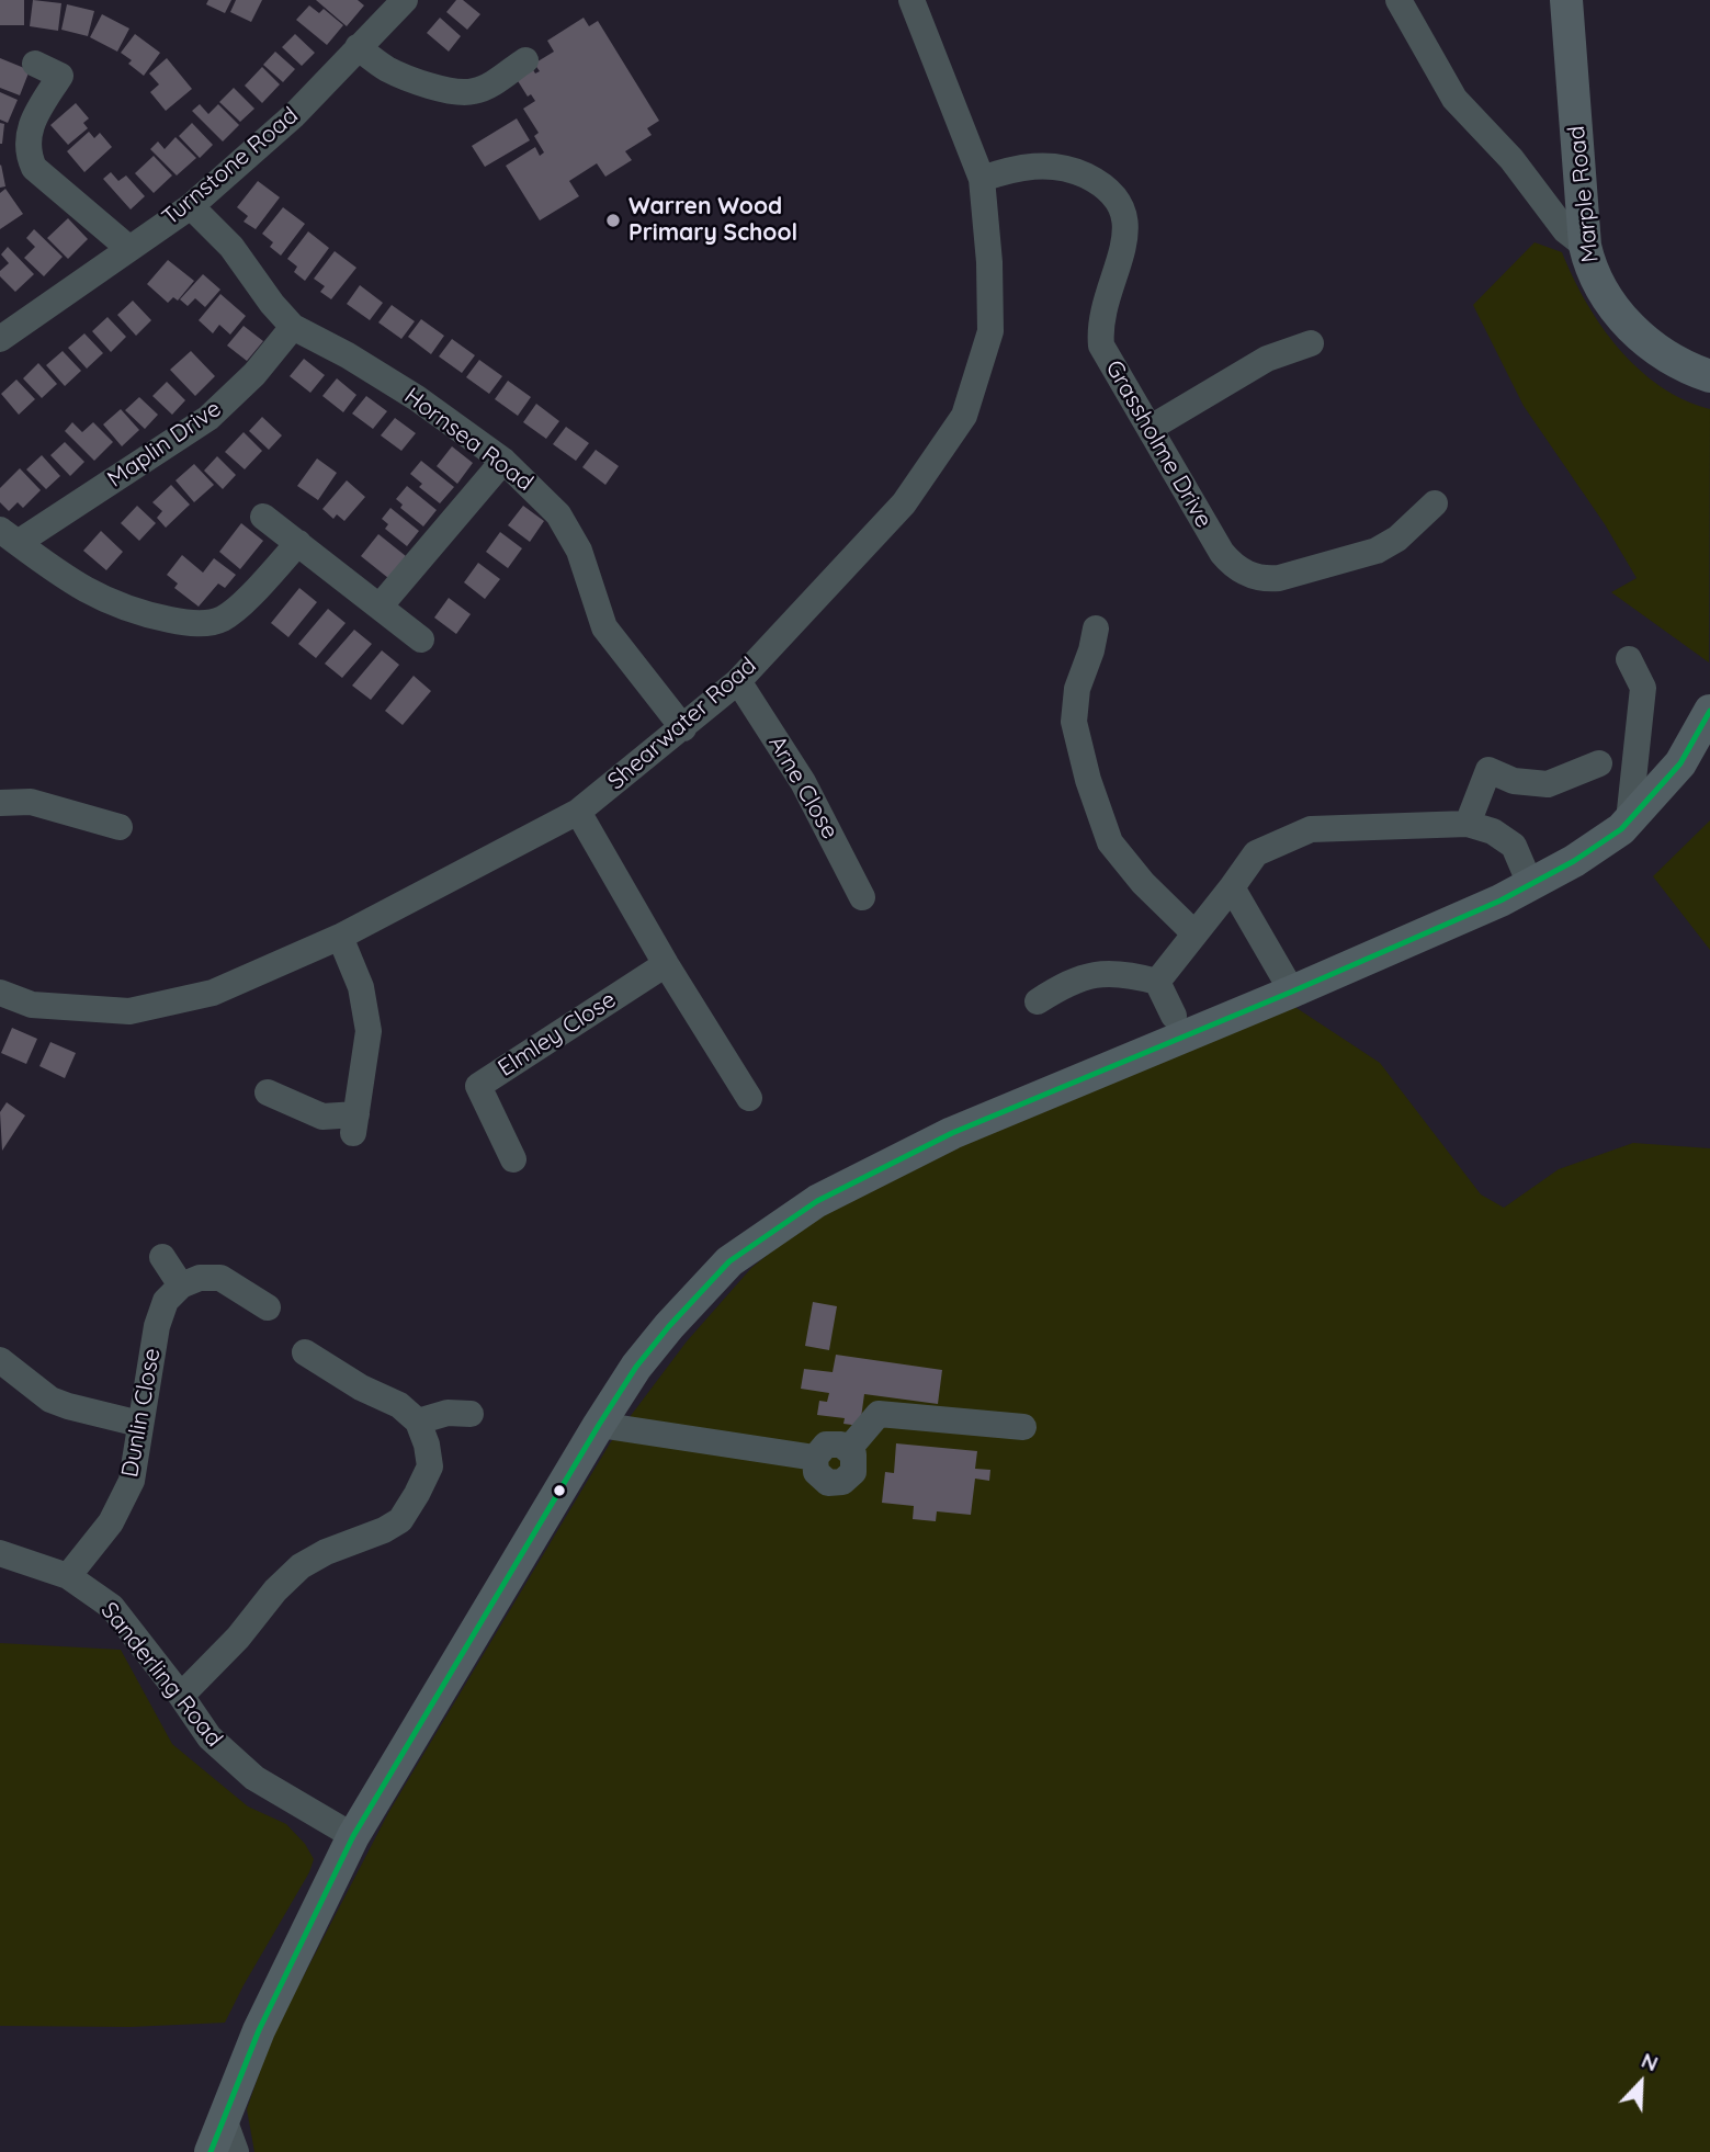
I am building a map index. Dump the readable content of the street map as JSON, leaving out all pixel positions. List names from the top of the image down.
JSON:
{
  "streets": {
    "main road": ["Marple Road"],
    "street": [
      "Turnstone Road",
      "Hornsea Road",
      "Maplin Drive",
      "Grassholme Drive",
      "Shearwater Road",
      "Arne Close",
      "Elmley Close",
      "Dunlin Close",
      "Sanderling Road"
    ]
  },
  "crossings": [
    ["Turnstone Road", "Hornsea Road"],
    ["Hornsea Road", "Maplin Drive"],
    ["Hornsea Road", "Shearwater Road"],
    ["Grassholme Drive", "Shearwater Road"],
    ["Shearwater Road", "Arne Close"],
    ["Dunlin Close", "Sanderling Road"]
  ],
  "places": ["Warren Wood Primary School"],
  "north": "top right"
}
